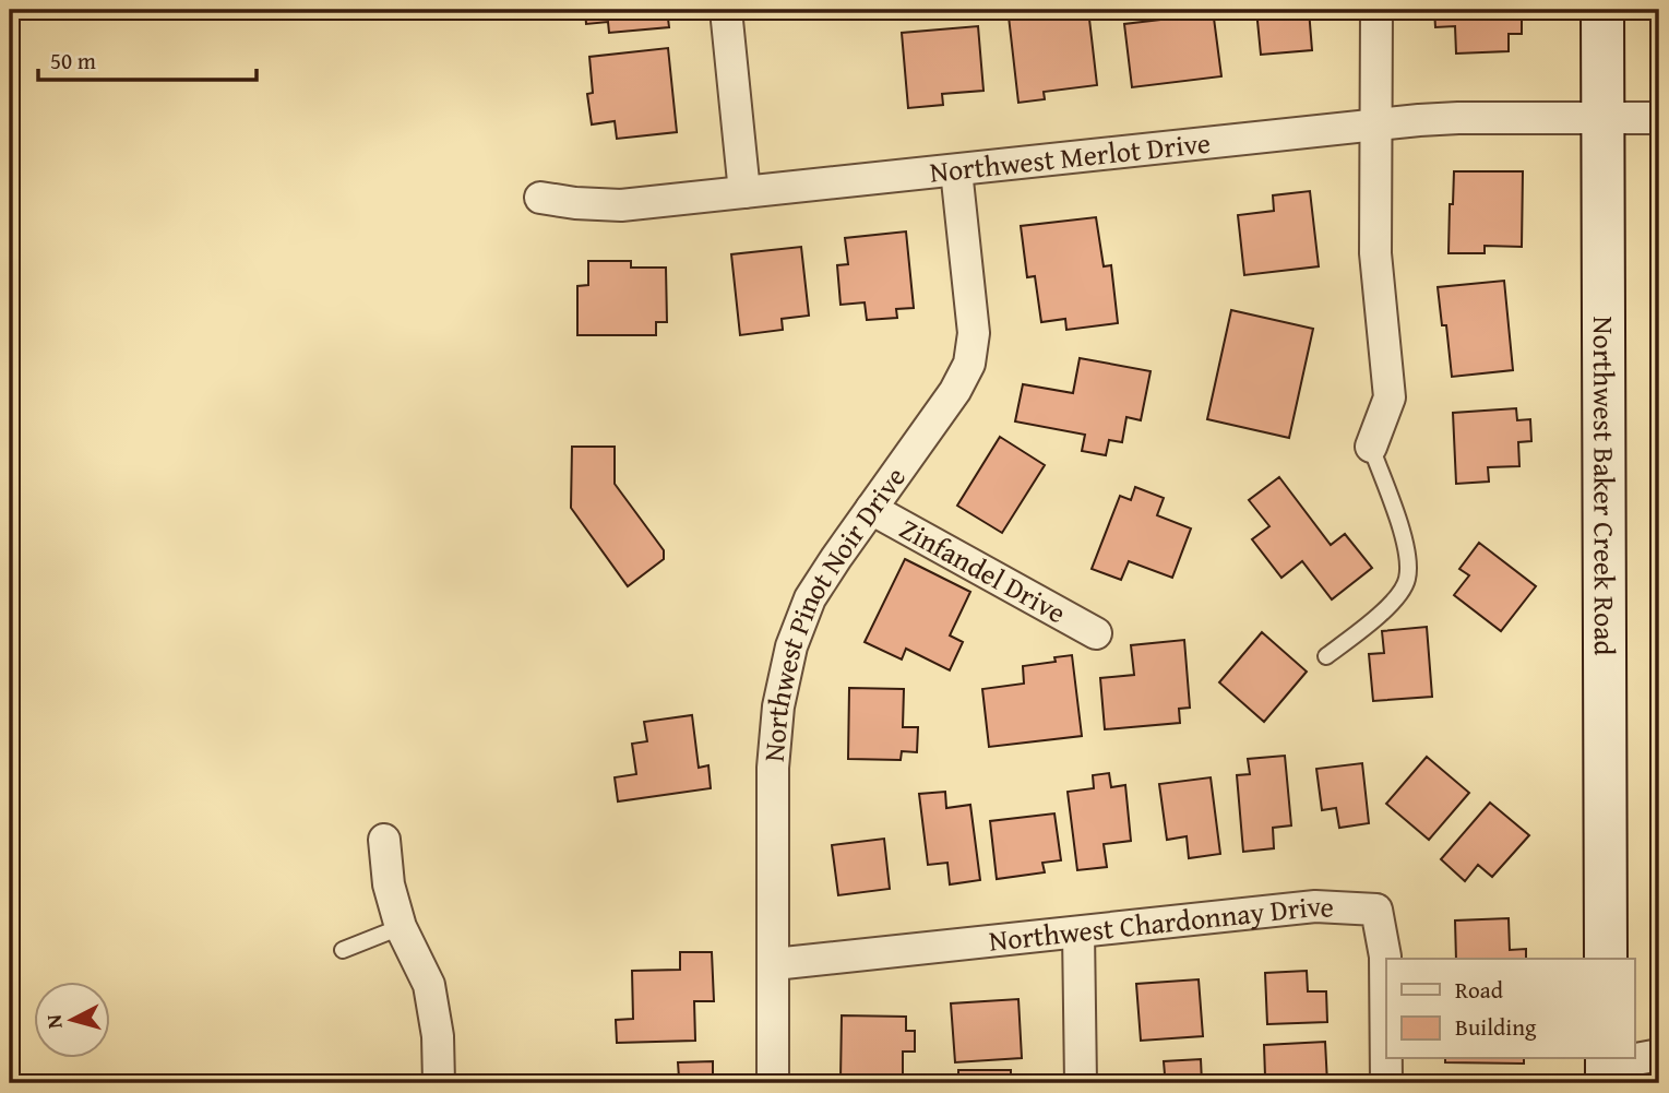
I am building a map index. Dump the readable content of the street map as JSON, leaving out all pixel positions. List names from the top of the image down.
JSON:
{
  "streets": {
    "main road": ["Northwest Baker Creek Road"],
    "street": [
      "Northwest Merlot Drive",
      "Zinfandel Drive",
      "Northwest Pinot Noir Drive",
      "Northwest Chardonnay Drive"
    ]
  },
  "crossings": [
    ["Northwest Merlot Drive", "Northwest Baker Creek Road"],
    ["Northwest Merlot Drive", "Northwest Pinot Noir Drive"],
    ["Zinfandel Drive", "Northwest Pinot Noir Drive"],
    ["Northwest Pinot Noir Drive", "Northwest Chardonnay Drive"]
  ],
  "legend": ["Road", "Building"],
  "scale_bar": "50 m",
  "north": "left"
}
